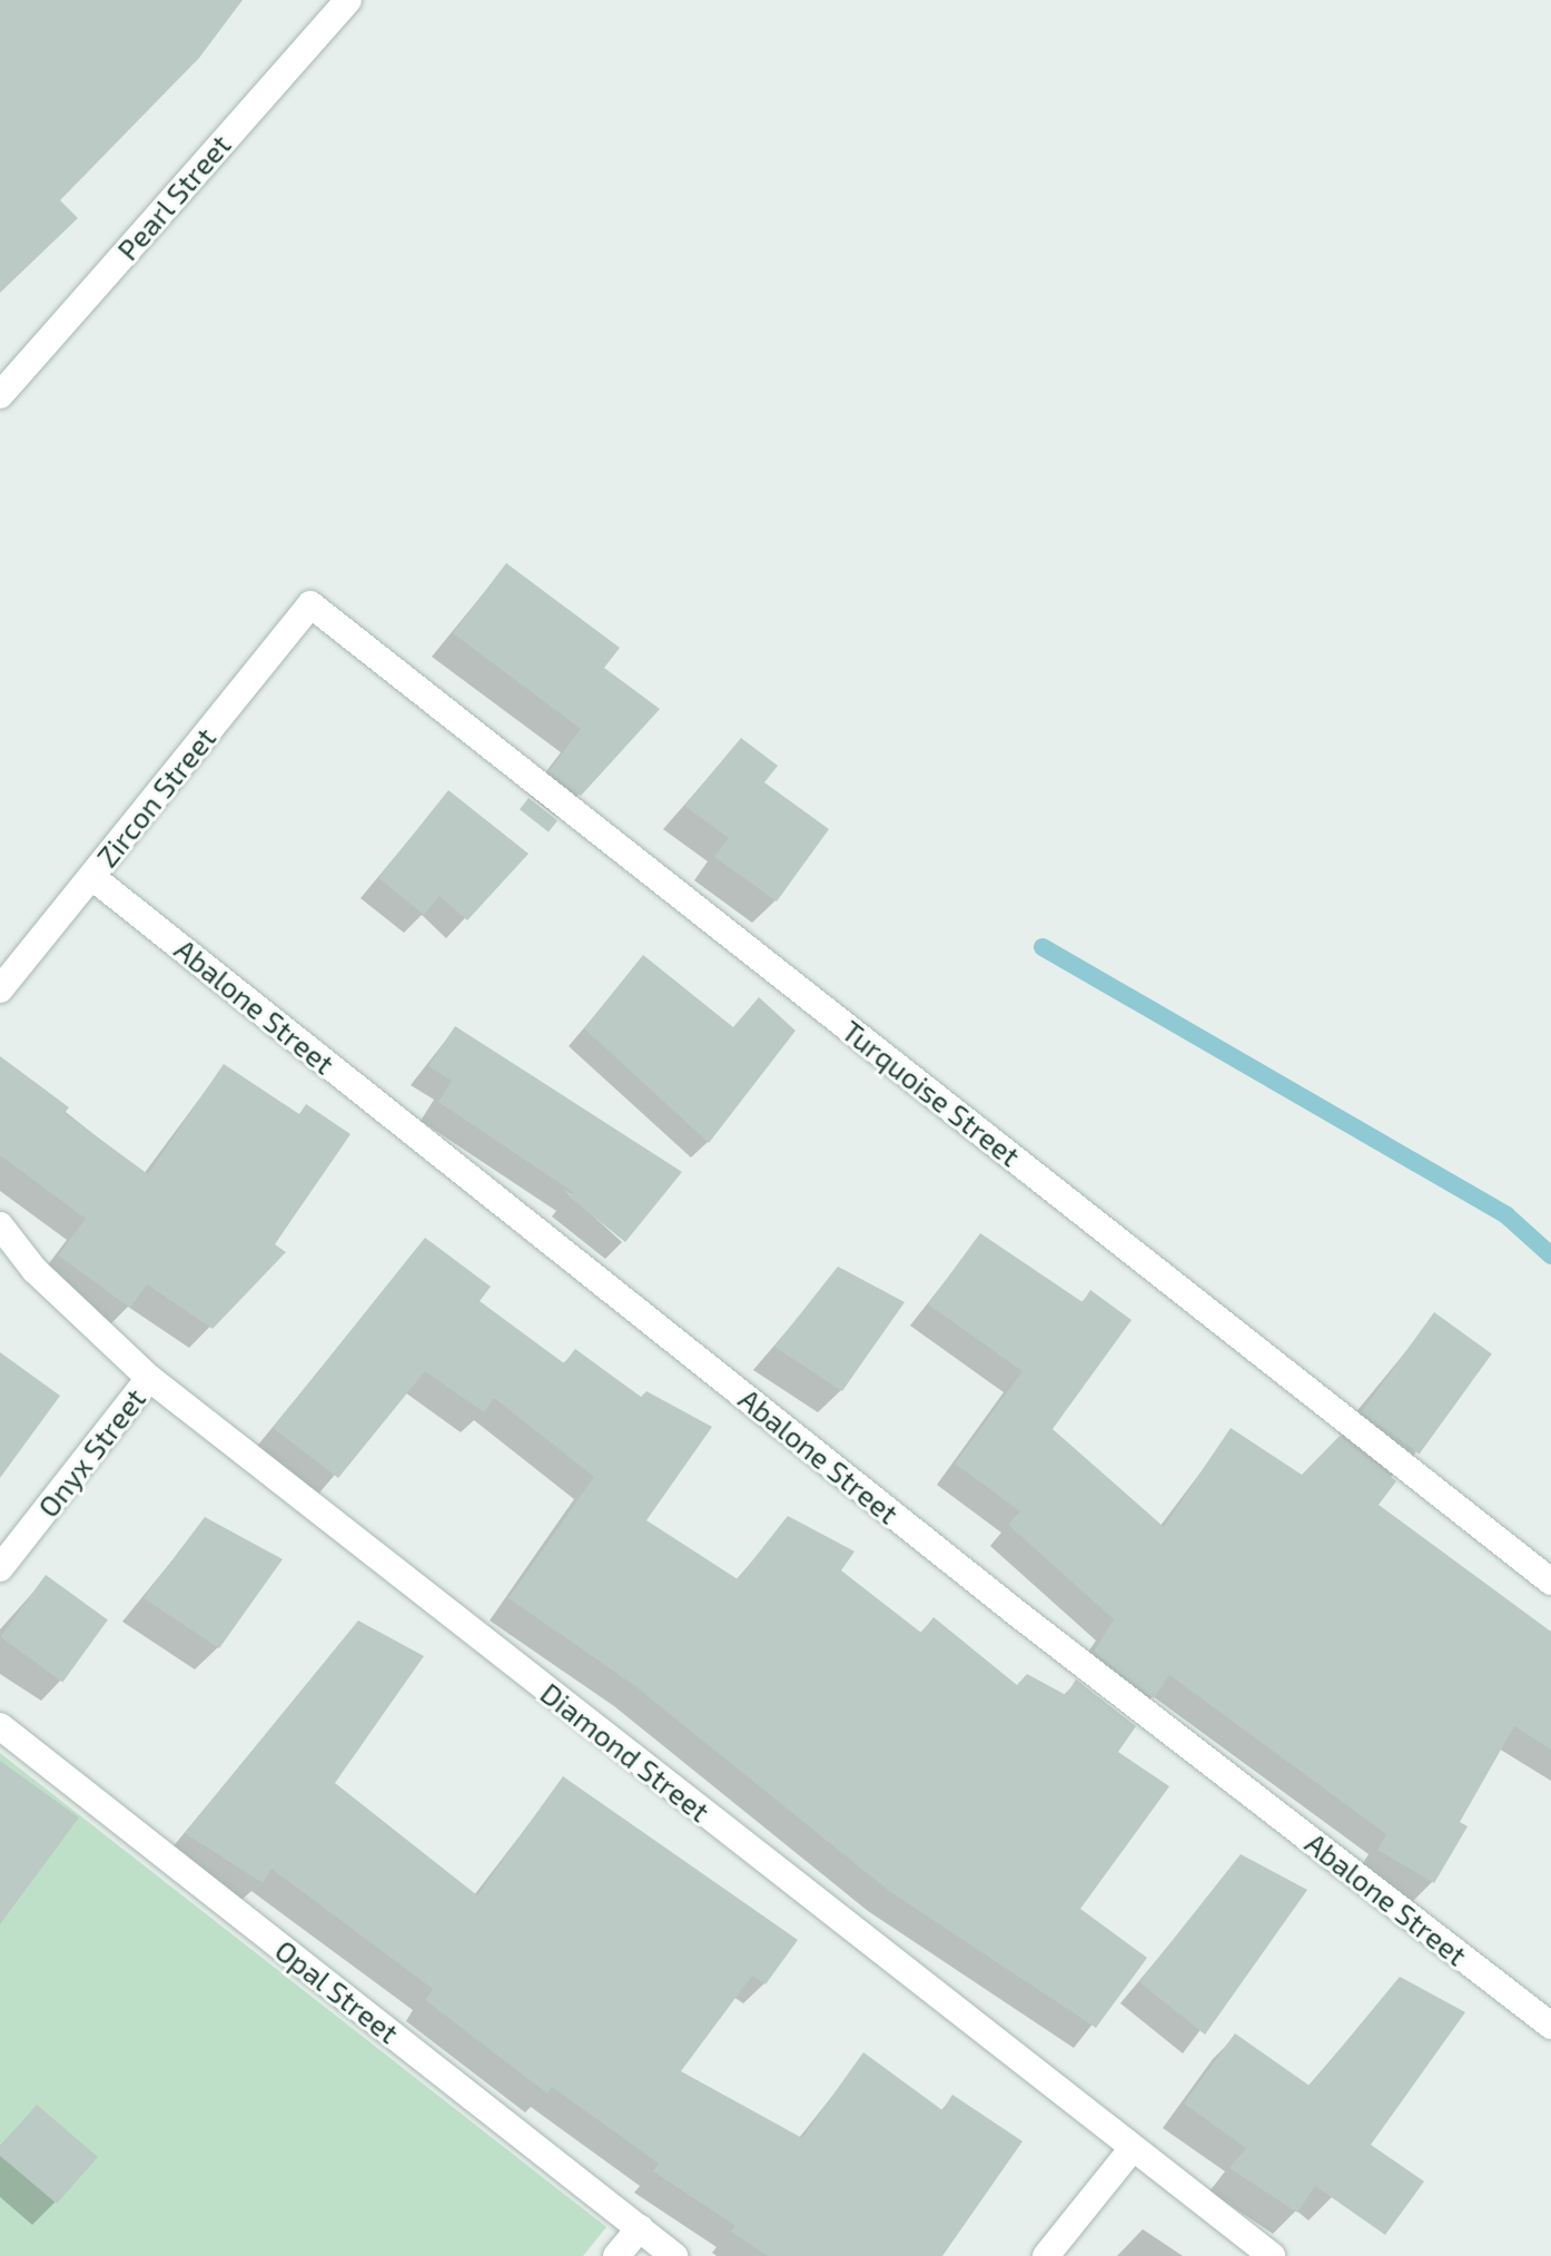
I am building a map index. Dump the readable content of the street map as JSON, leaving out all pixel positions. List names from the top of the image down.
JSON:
{
  "streets": {
    "street": [
      "Pearl Street",
      "Zircon Street",
      "Abalone Street",
      "Turquoise Street",
      "Onyx Street",
      "Diamond Street",
      "Opal Street"
    ]
  },
  "crossings": [
    ["Zircon Street", "Abalone Street"],
    ["Zircon Street", "Turquoise Street"],
    ["Onyx Street", "Diamond Street"]
  ]
}
